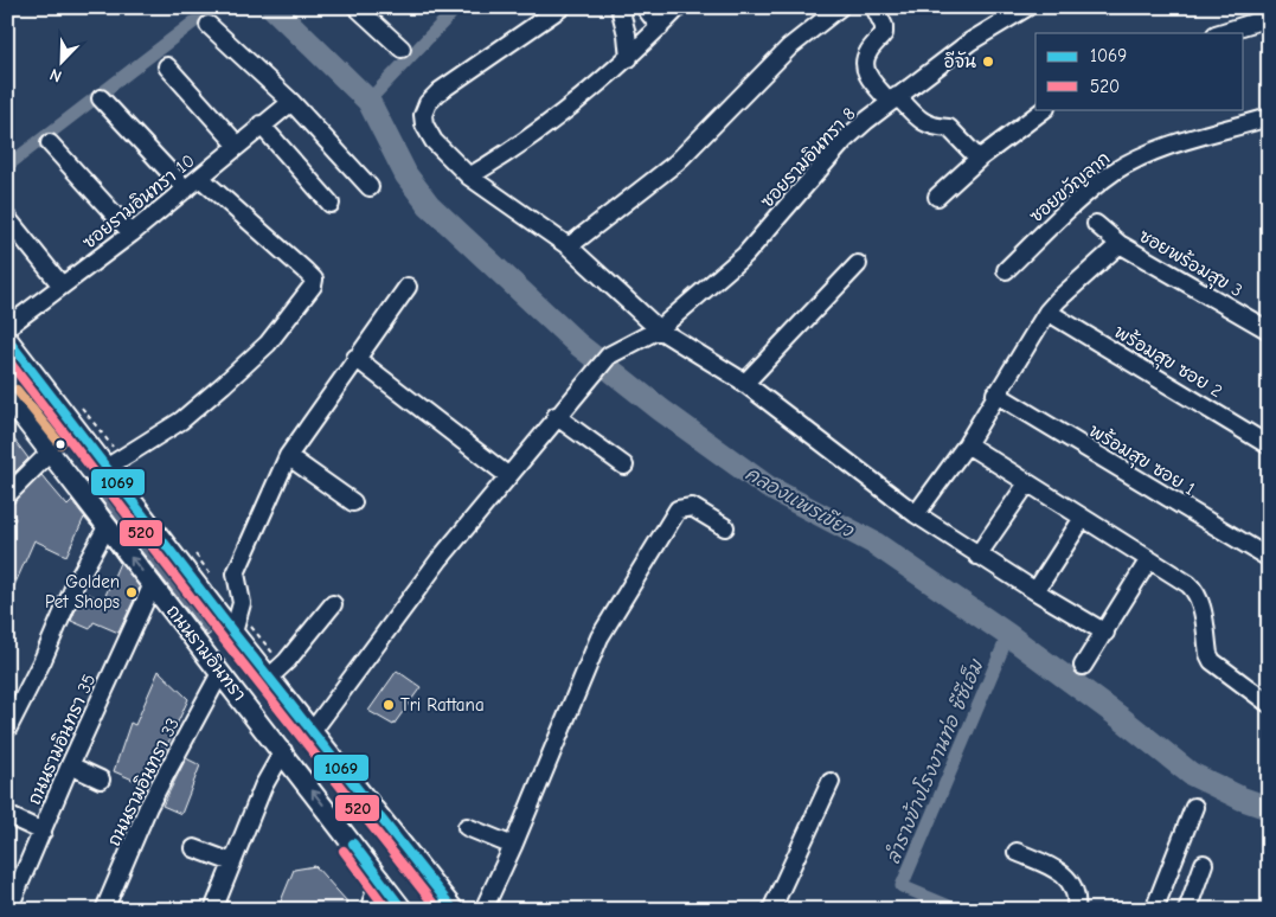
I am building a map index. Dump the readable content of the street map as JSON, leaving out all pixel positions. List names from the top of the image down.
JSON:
{
  "streets": {
    "main road": ["ถนนรามอินทรา"],
    "street": [
      "ซอยรามอินทรา 8",
      "ซอยขวัญลาก",
      "ซอยรามอินทรา 10",
      "ซอยพร้อมสุข 3",
      "พร้อมสุข ซอย 2",
      "พร้อมสุข ซอย 1",
      "ถนนรามอินทรา 35",
      "ถนนรามอินทรา 33"
    ]
  },
  "crossings": [
    ["ถนนรามอินทรา", "ถนนรามอินทรา 35"],
    ["ถนนรามอินทรา", "ถนนรามอินทรา 33"]
  ],
  "water": ["คลองแพรเขียว", "ลำรางข้างโรงงานท่อ ซีซีเอ็ม"],
  "places": ["อีจัน", "Golden Pet Shops", "Tri Rattana"],
  "lines": ["transit line 1069", "transit line 520"],
  "legend": ["1069", "520"],
  "north": "bottom left"
}
